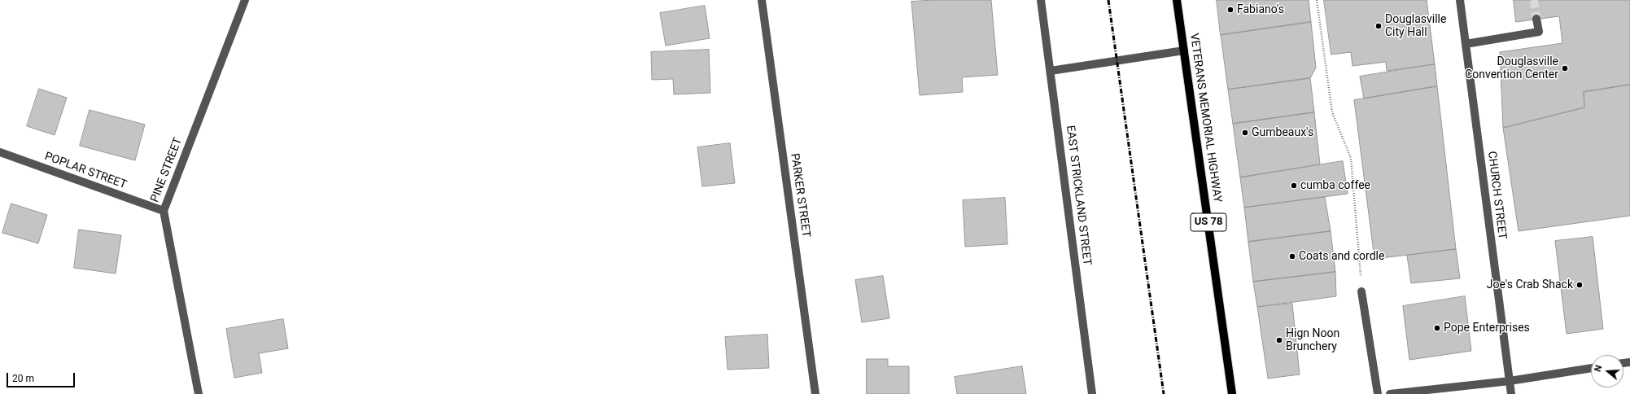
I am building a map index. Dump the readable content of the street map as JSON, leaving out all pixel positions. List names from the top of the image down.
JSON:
{
  "streets": {
    "main road": ["VETERANS MEMORIAL HIGHWAY", "US 78"],
    "street": [
      "PINE STREET",
      "POPLAR STREET",
      "PARKER STREET",
      "EAST STRICKLAND STREET",
      "CHURCH STREET"
    ]
  },
  "crossings": [
    ["PINE STREET", "POPLAR STREET"]
  ],
  "places": [
    "Fabiano's",
    "Douglasville City Hall",
    "Douglasville Convention Center",
    "Gumbeaux's",
    "cumba coffee",
    "Coats and cordle",
    "Joe's Crab Shack",
    "Pope Enterprises",
    "Hign Noon Brunchery"
  ],
  "scale_bar": "20 m",
  "north": "left"
}
